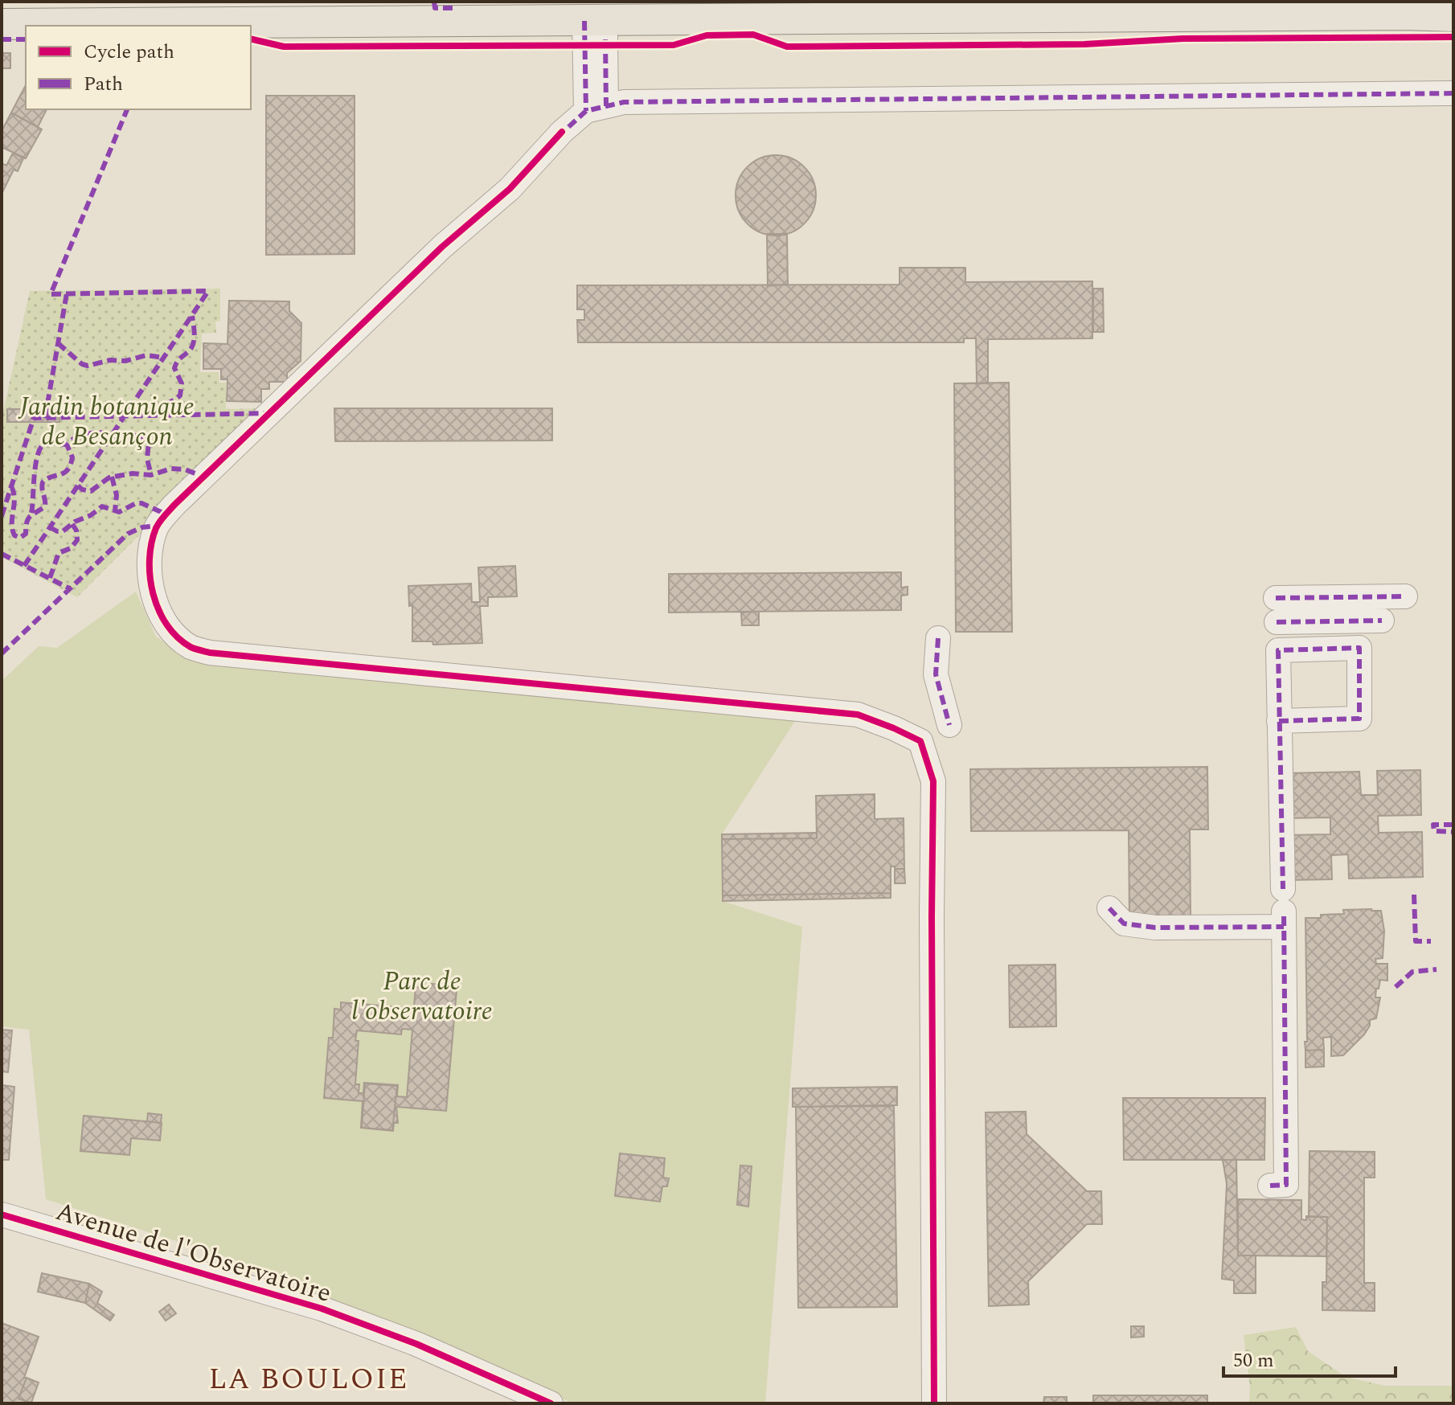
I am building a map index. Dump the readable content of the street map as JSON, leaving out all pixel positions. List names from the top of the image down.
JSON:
{
  "streets": {
    "street": ["Avenue de l'Observatoire"]
  },
  "districts": ["LA BOULOIE"],
  "parks": ["Jardin botanique de Besançon", "Parc de l'observatoire"],
  "legend": ["Cycle path", "Path"],
  "scale_bar": "50 m"
}
